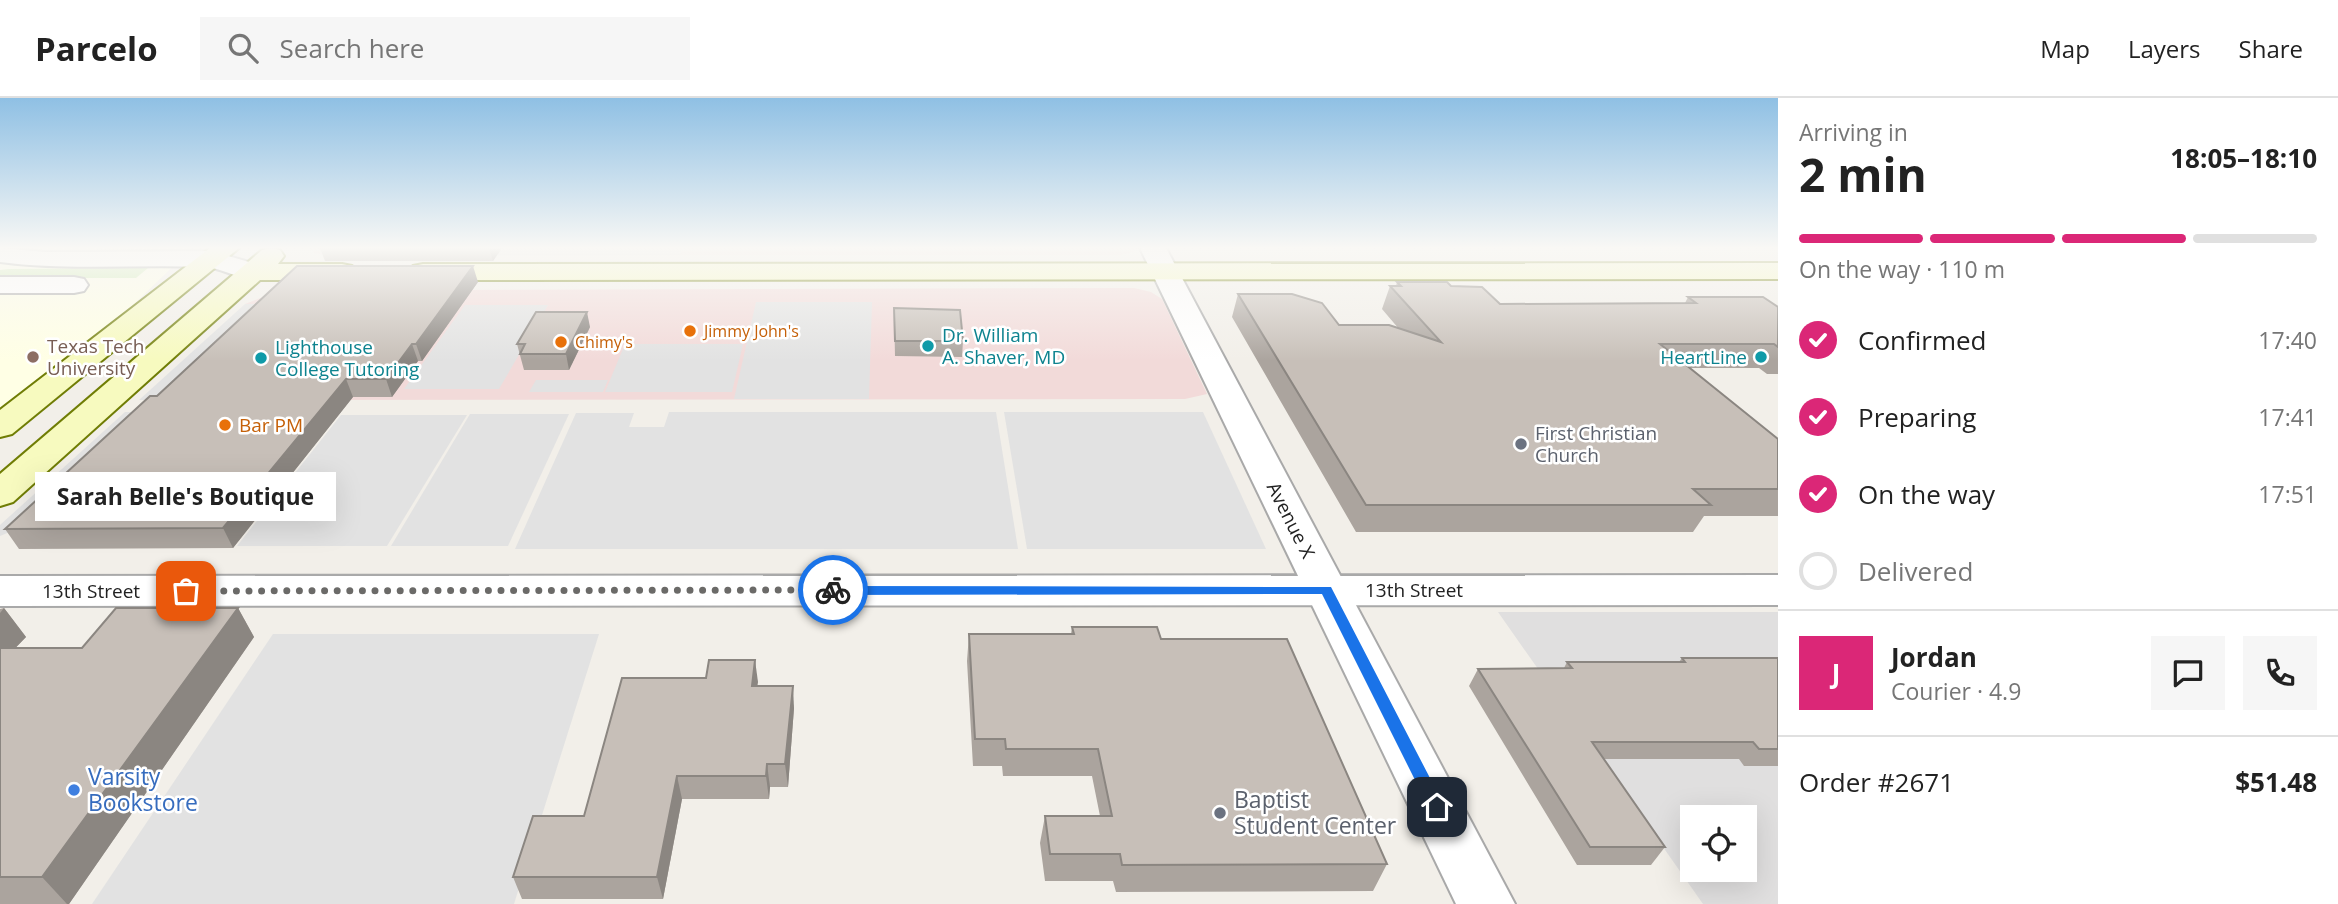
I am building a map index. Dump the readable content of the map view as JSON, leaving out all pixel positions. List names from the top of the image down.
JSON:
{
  "streets": {
    "street": ["Avenue X", "13th Street"]
  },
  "crossings": [
    ["Avenue X", "13th Street"]
  ],
  "places": [
    "Jimmy John's",
    "Chimy's",
    "Dr. William A. Shaver, MD",
    "Texas Tech University",
    "HeartLine",
    "Lighthouse College Tutoring",
    "Bar PM",
    "First Christian Church",
    "Sarah Belle's Boutique",
    "Varsity Bookstore",
    "Baptist Student Center"
  ],
  "page": {
    "header": "Parcelo",
    "search": "Search here",
    "nav": ["Map", "Layers", "Share"],
    "heading": ["2 min", "Arriving in", "18:05–18:10"],
    "panel": [
      "Jordan",
      "Courier · 4.9",
      "Order #2671",
      "$51.48"
    ],
    "bar": "On the way · 110 m",
    "list": [
      ["Confirmed", "17:40"],
      ["Preparing", "17:41"],
      ["On the way", "17:51"],
      "Delivered"
    ],
    "bubble": "Sarah Belle's Boutique",
    "round": "J"
  }
}
